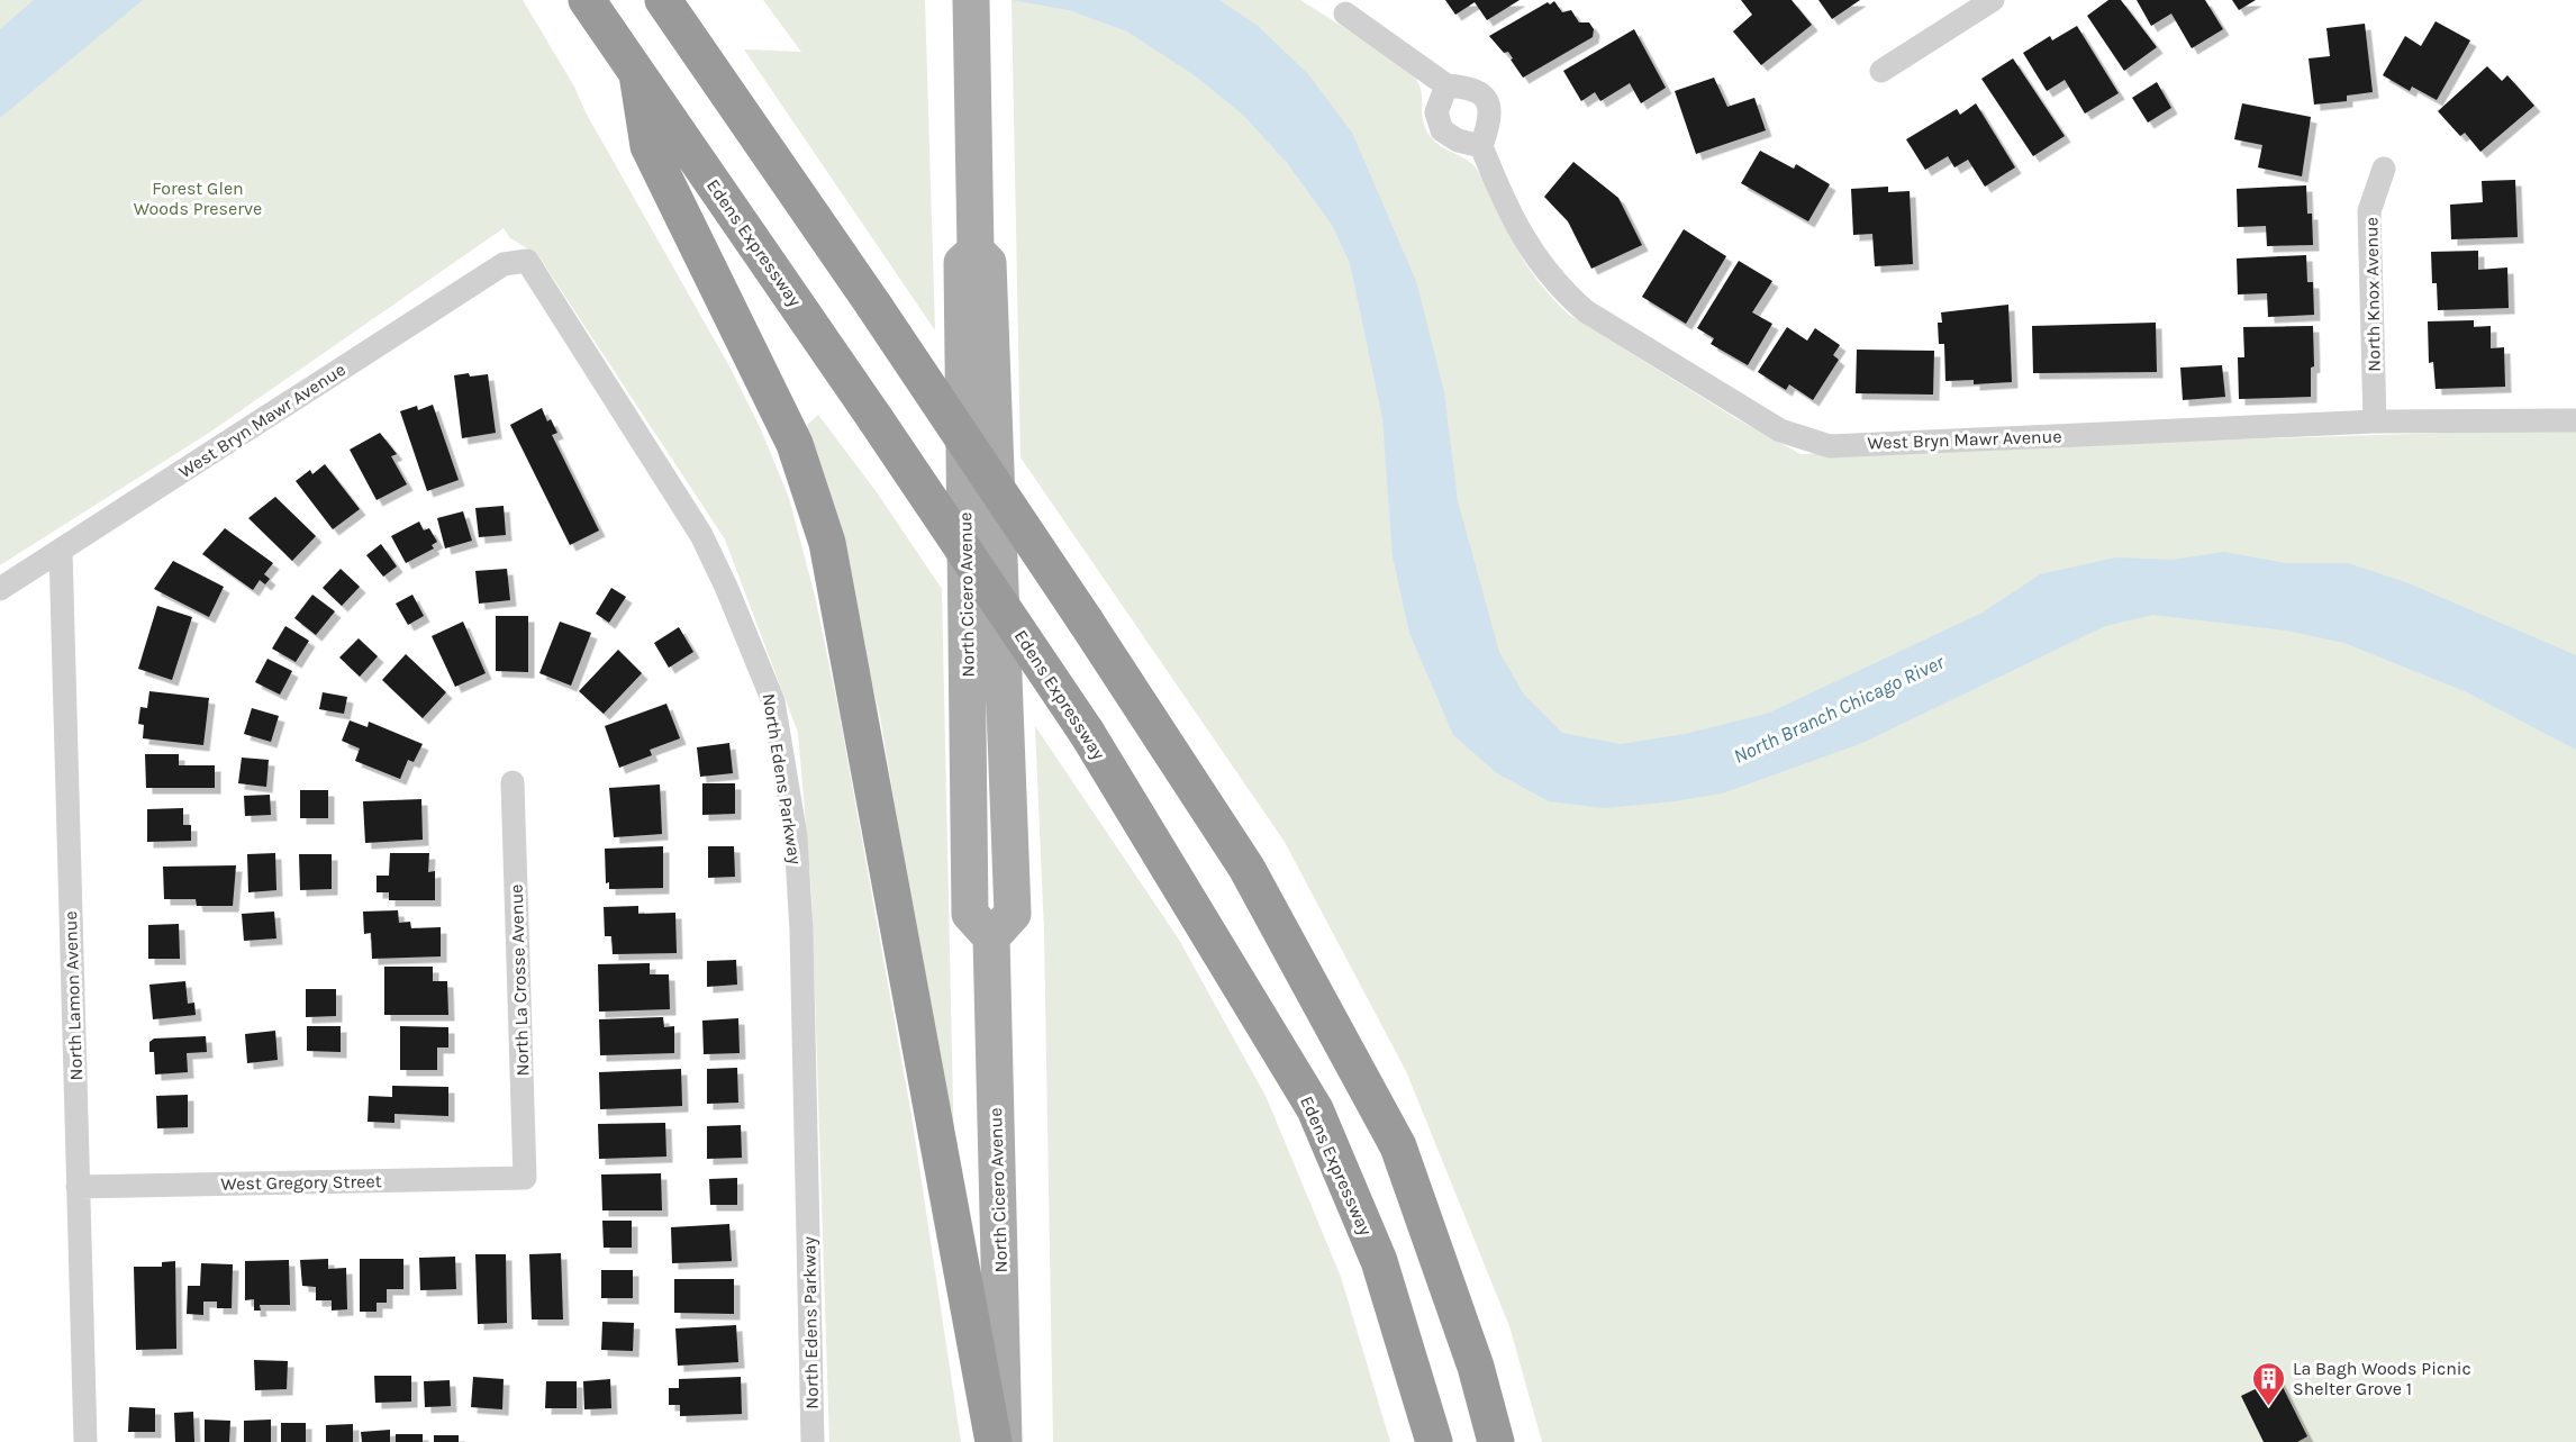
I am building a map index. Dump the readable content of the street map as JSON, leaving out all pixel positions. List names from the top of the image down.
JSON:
{
  "streets": {
    "highway": ["Edens Expressway"],
    "main road": ["North Cicero Avenue"],
    "street": [
      "North Knox Avenue",
      "West Bryn Mawr Avenue",
      "North Edens Parkway",
      "North La Crosse Avenue",
      "North Lamon Avenue",
      "West Gregory Street"
    ]
  },
  "crossings": [
    ["North Knox Avenue", "West Bryn Mawr Avenue"],
    ["West Bryn Mawr Avenue", "North Edens Parkway"],
    ["West Bryn Mawr Avenue", "North Lamon Avenue"],
    ["North La Crosse Avenue", "West Gregory Street"],
    ["North Lamon Avenue", "West Gregory Street"]
  ],
  "water": ["North Branch Chicago River"],
  "parks": ["Forest Glen Woods Preserve"],
  "places": {
    "building": ["La Bagh Woods Picnic Shelter Grove 1"]
  }
}
